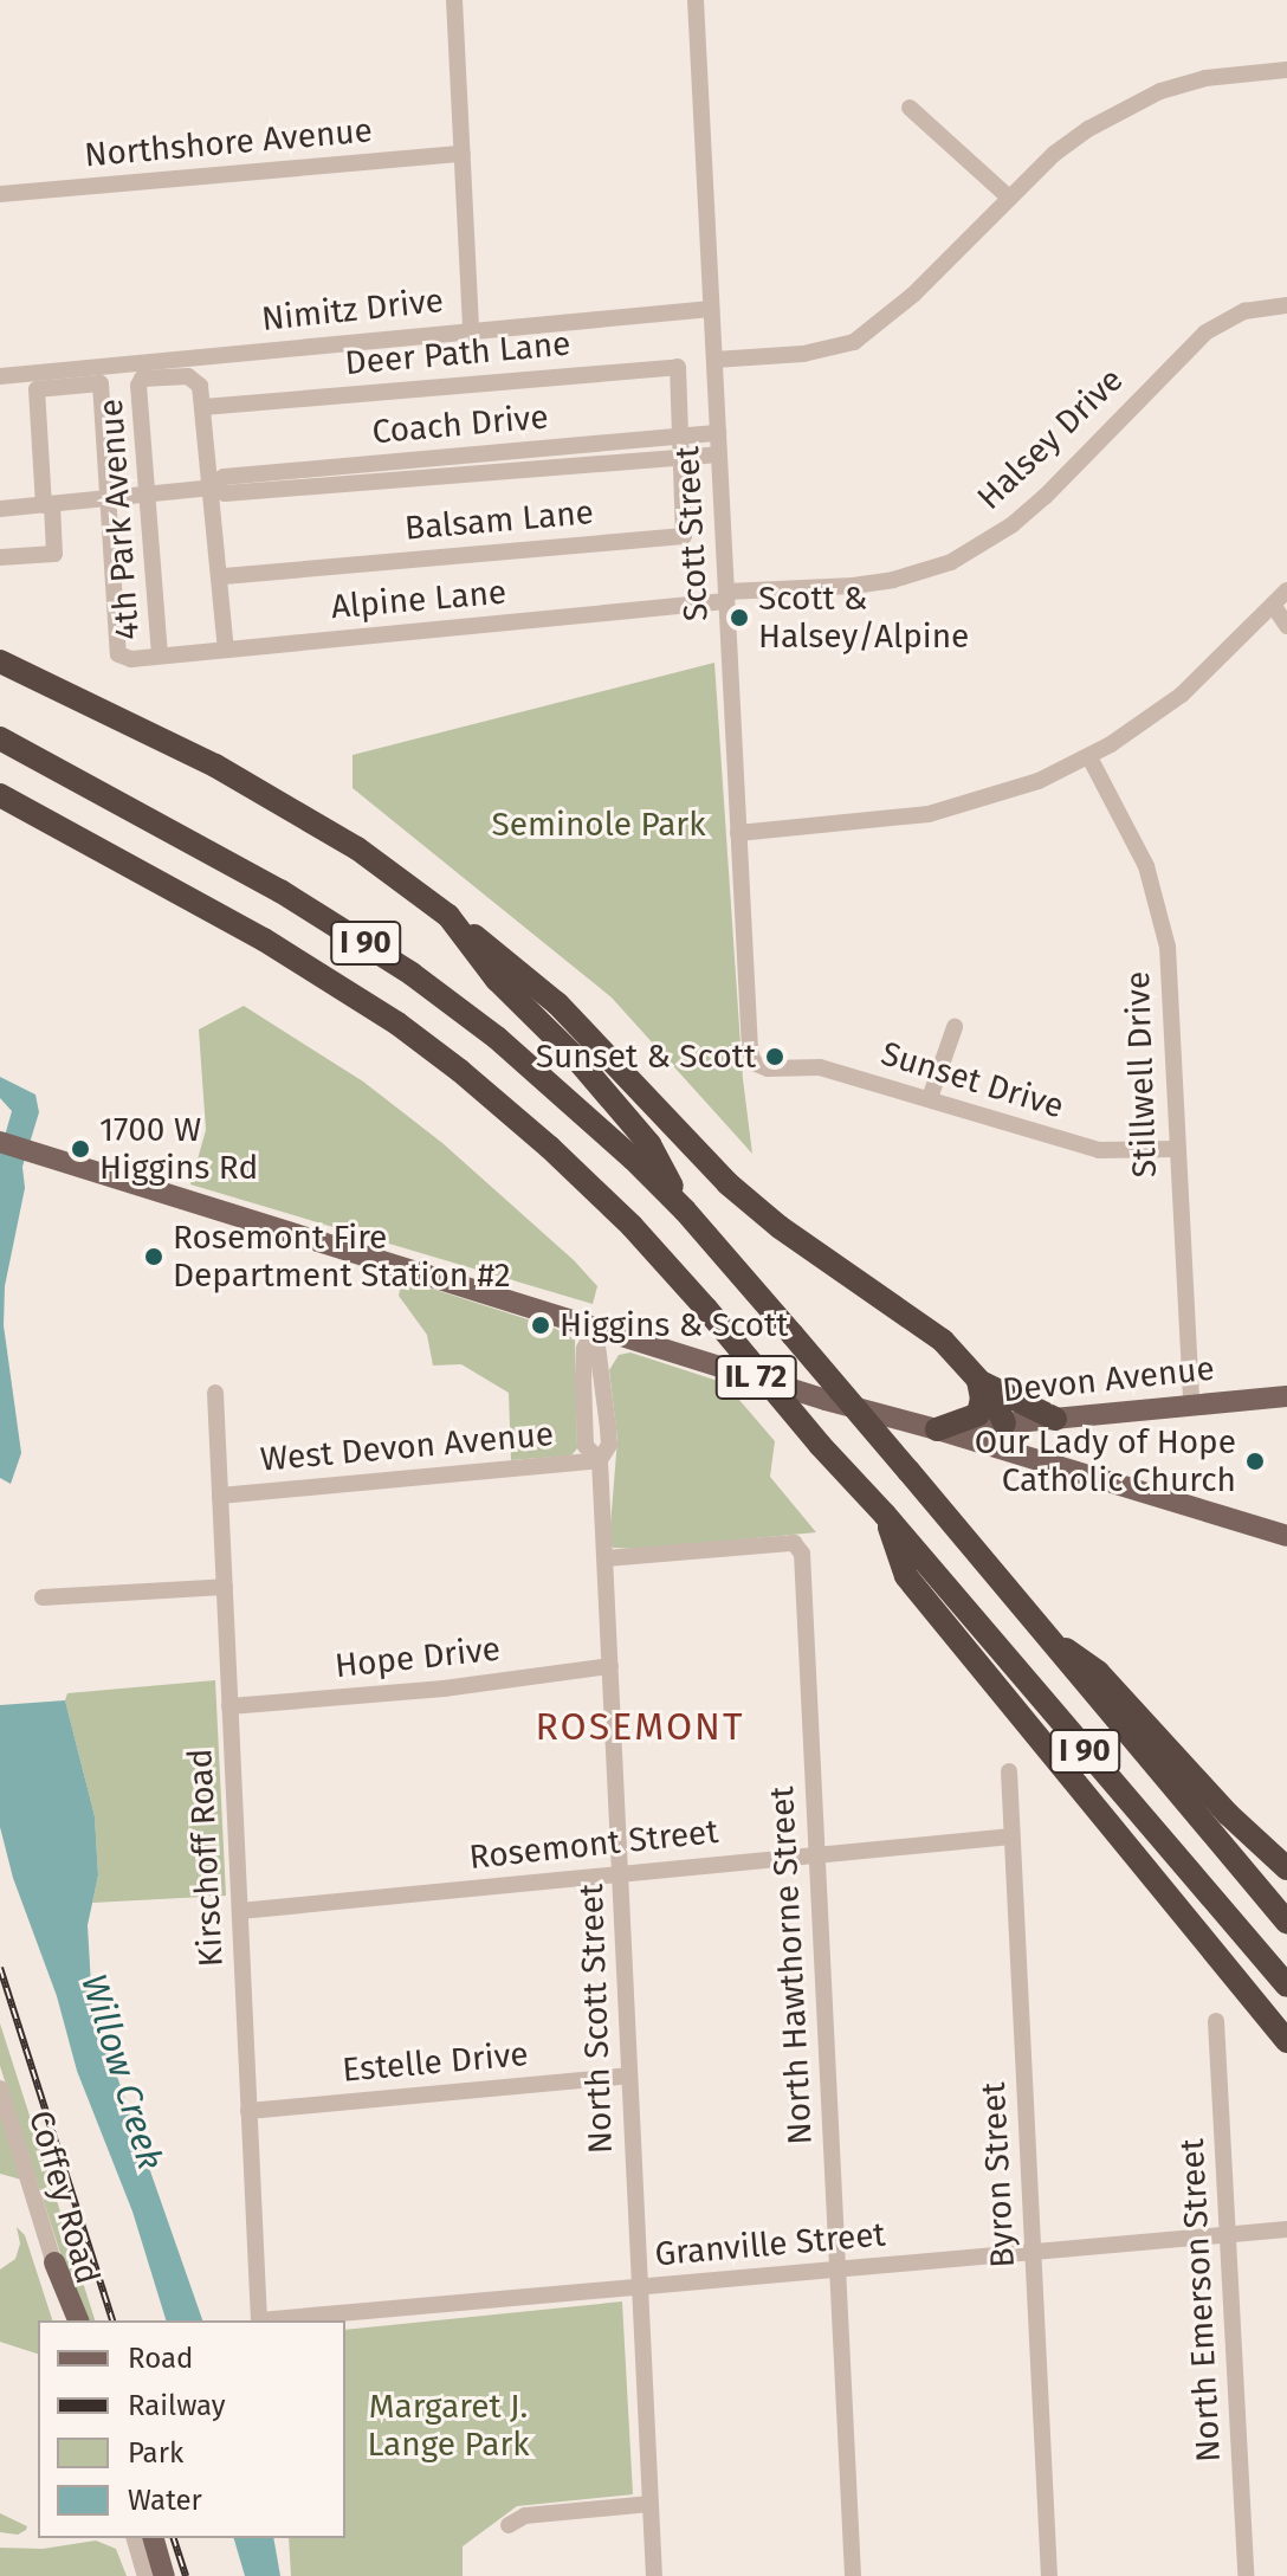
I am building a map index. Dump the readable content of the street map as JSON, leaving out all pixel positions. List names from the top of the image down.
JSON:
{
  "streets": {
    "highway": ["I 90"],
    "main road": ["IL 72", "Devon Avenue"],
    "street": [
      "Northshore Avenue",
      "Nimitz Drive",
      "Deer Path Lane",
      "Coach Drive",
      "Halsey Drive",
      "4th Park Avenue",
      "Balsam Lane",
      "Scott Street",
      "Alpine Lane",
      "Stillwell Drive",
      "Sunset Drive",
      "West Devon Avenue",
      "Hope Drive",
      "Rosemont Street",
      "Kirschoff Road",
      "North Hawthorne Street",
      "North Scott Street",
      "Estelle Drive",
      "Byron Street",
      "Coffey Road",
      "Granville Street",
      "North Emerson Street"
    ]
  },
  "crossings": [
    ["Nimitz Drive", "Scott Street"],
    ["Deer Path Lane", "Coach Drive"],
    ["Deer Path Lane", "4th Park Avenue"],
    ["Deer Path Lane", "Balsam Lane"],
    ["Coach Drive", "4th Park Avenue"],
    ["Coach Drive", "Balsam Lane"],
    ["Coach Drive", "Scott Street"],
    ["Coach Drive", "Alpine Lane"],
    ["Halsey Drive", "Scott Street"],
    ["Halsey Drive", "Alpine Lane"],
    ["4th Park Avenue", "Alpine Lane"],
    ["Scott Street", "Alpine Lane"],
    ["Scott Street", "Sunset Drive"],
    ["Stillwell Drive", "Sunset Drive"],
    ["Stillwell Drive", "Devon Avenue"],
    ["IL 72", "Devon Avenue"],
    ["IL 72", "North Scott Street"],
    ["West Devon Avenue", "Kirschoff Road"],
    ["West Devon Avenue", "North Scott Street"],
    ["Hope Drive", "Kirschoff Road"],
    ["Hope Drive", "North Scott Street"],
    ["Rosemont Street", "Kirschoff Road"],
    ["Rosemont Street", "North Hawthorne Street"],
    ["Rosemont Street", "North Scott Street"],
    ["Rosemont Street", "Byron Street"],
    ["Kirschoff Road", "Estelle Drive"],
    ["Kirschoff Road", "Granville Street"],
    ["North Hawthorne Street", "North Scott Street"],
    ["North Hawthorne Street", "Granville Street"],
    ["North Scott Street", "Estelle Drive"],
    ["North Scott Street", "Granville Street"],
    ["Byron Street", "Granville Street"],
    ["Granville Street", "North Emerson Street"]
  ],
  "districts": ["ROSEMONT"],
  "water": ["Willow Creek"],
  "parks": ["Seminole Park", "Margaret J. Lange Park"],
  "places": [
    "Scott & Halsey/Alpine",
    "Sunset & Scott",
    "1700 W Higgins Rd",
    "Rosemont Fire Department Station #2",
    "Higgins & Scott",
    "Our Lady of Hope Catholic Church"
  ],
  "legend": [
    "Road",
    "Railway",
    "Park",
    "Water"
  ]
}
